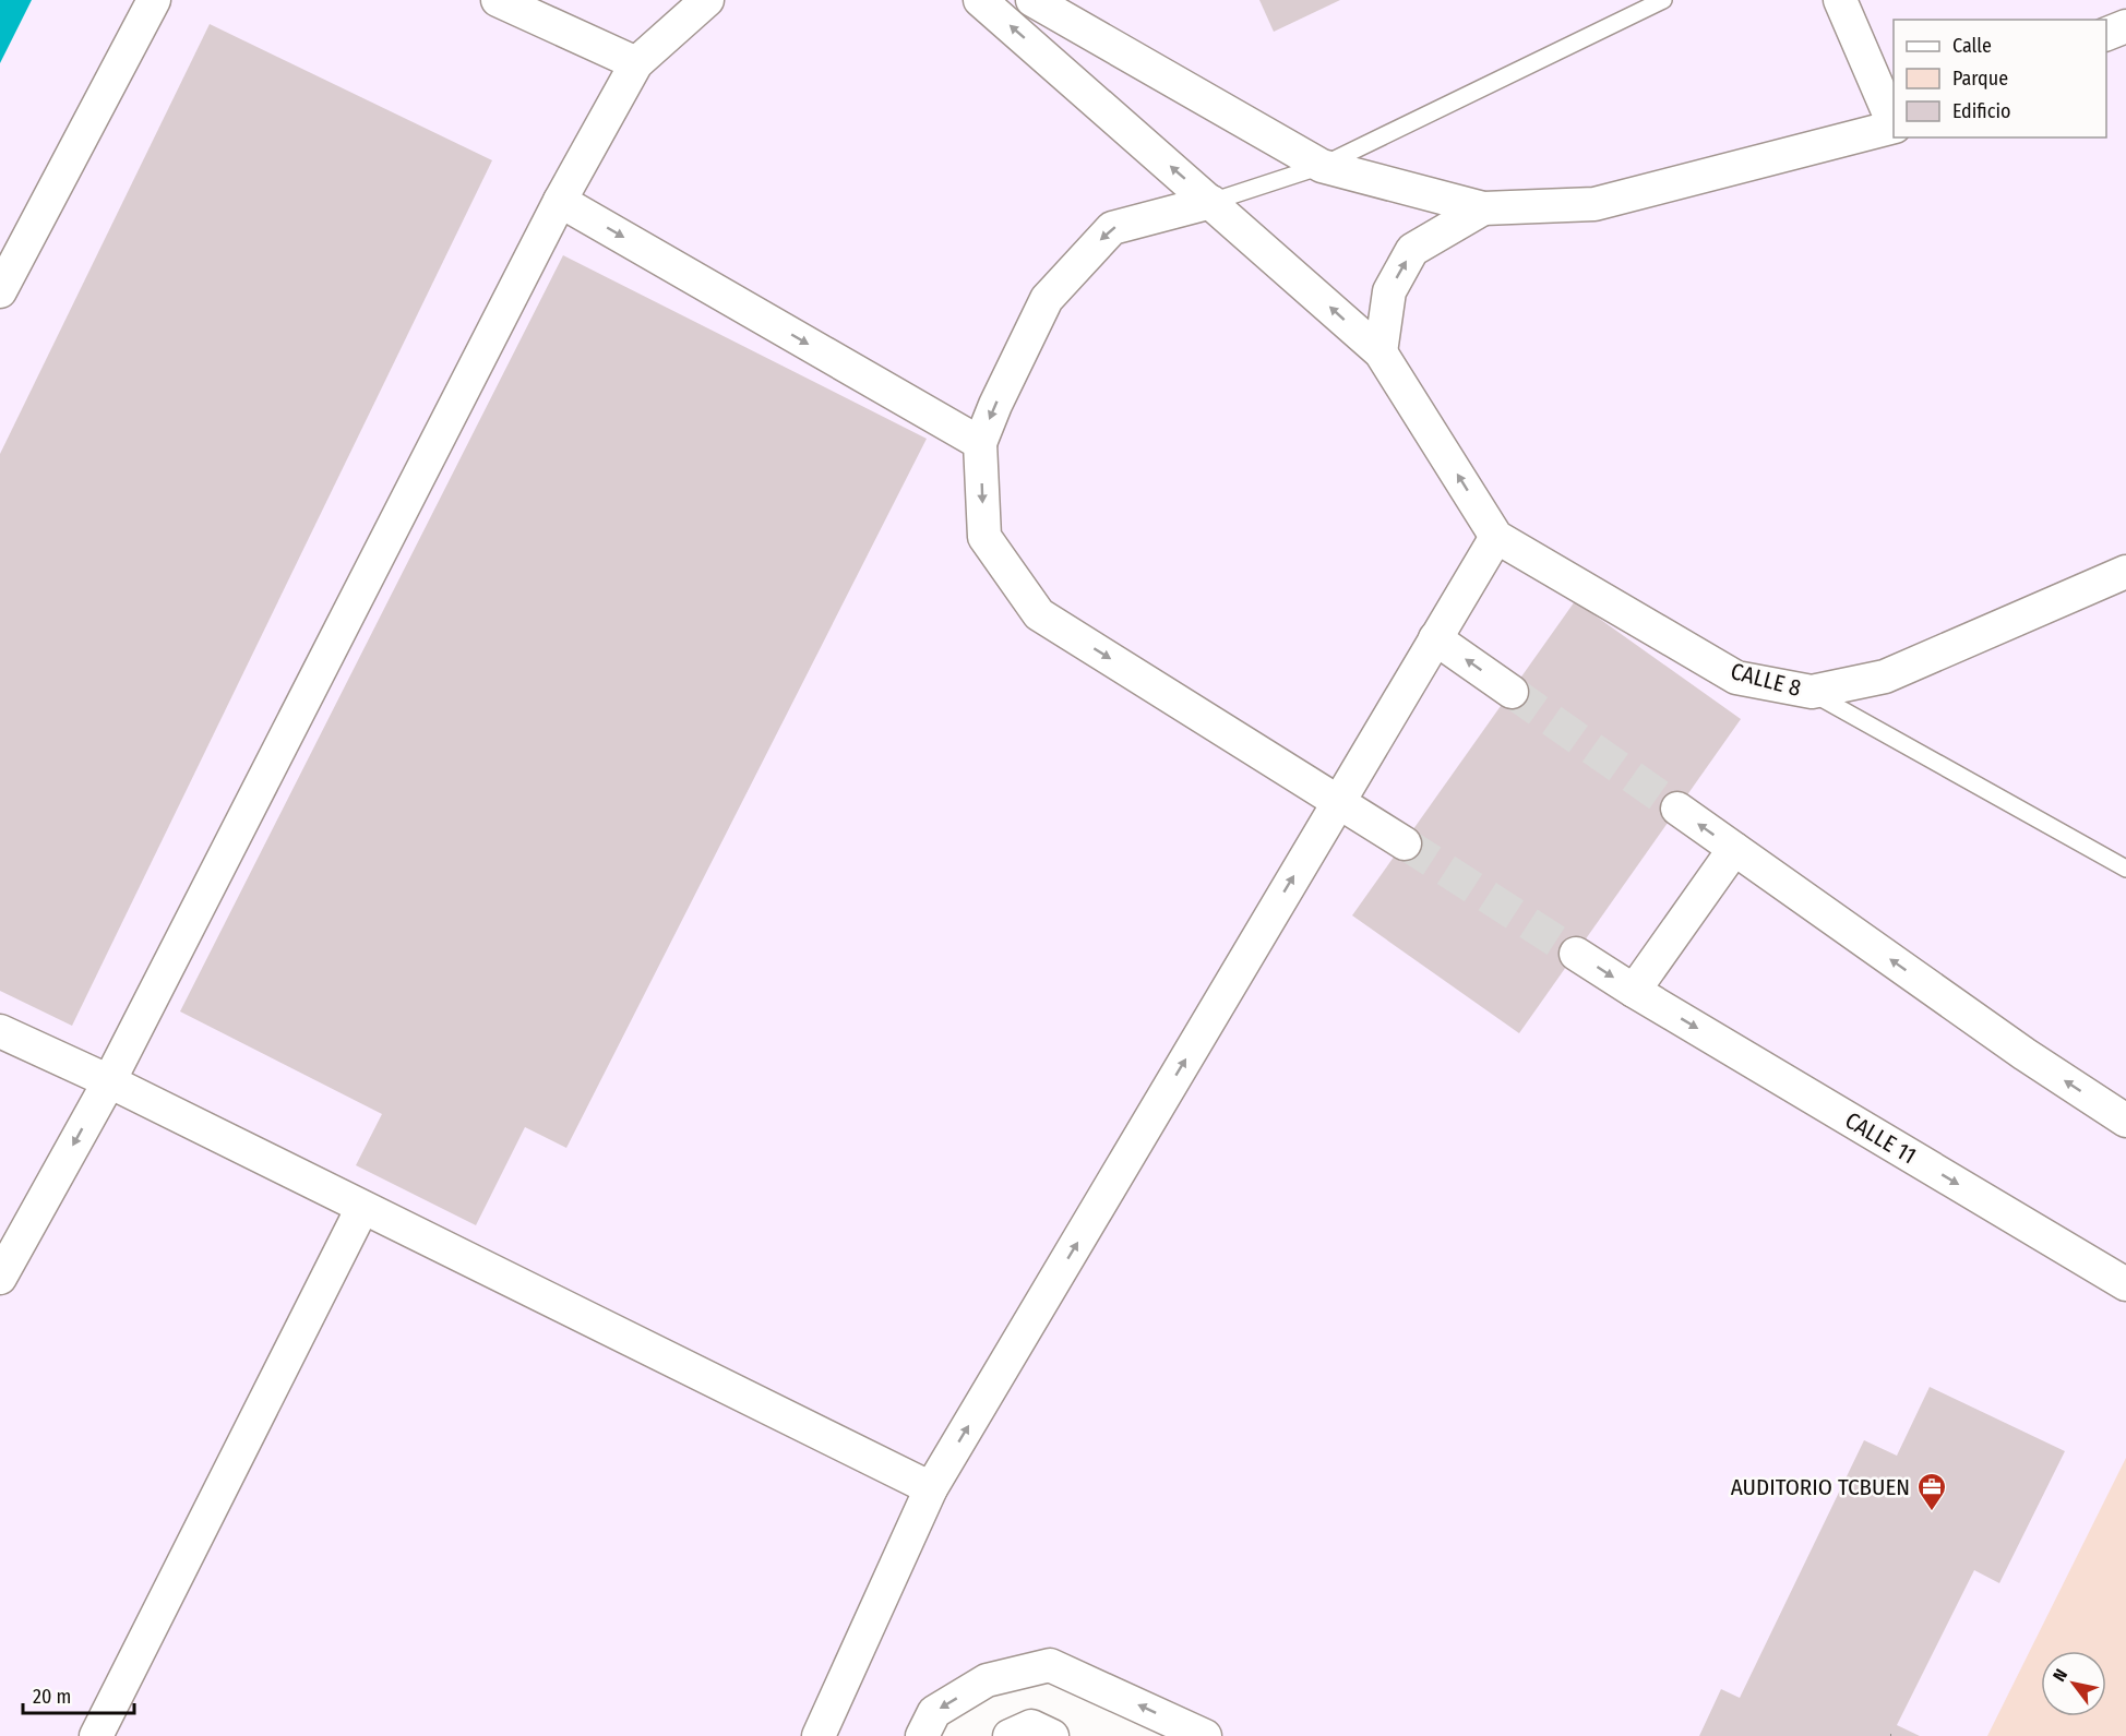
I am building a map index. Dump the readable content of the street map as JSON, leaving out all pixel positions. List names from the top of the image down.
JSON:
{
  "streets": {
    "street": ["CALLE 8", "CALLE 11"]
  },
  "places": {
    "office": ["AUDITORIO TCBUEN"]
  },
  "legend": ["Calle", "Parque", "Edificio"],
  "scale_bar": "20 m",
  "north": "top left"
}
